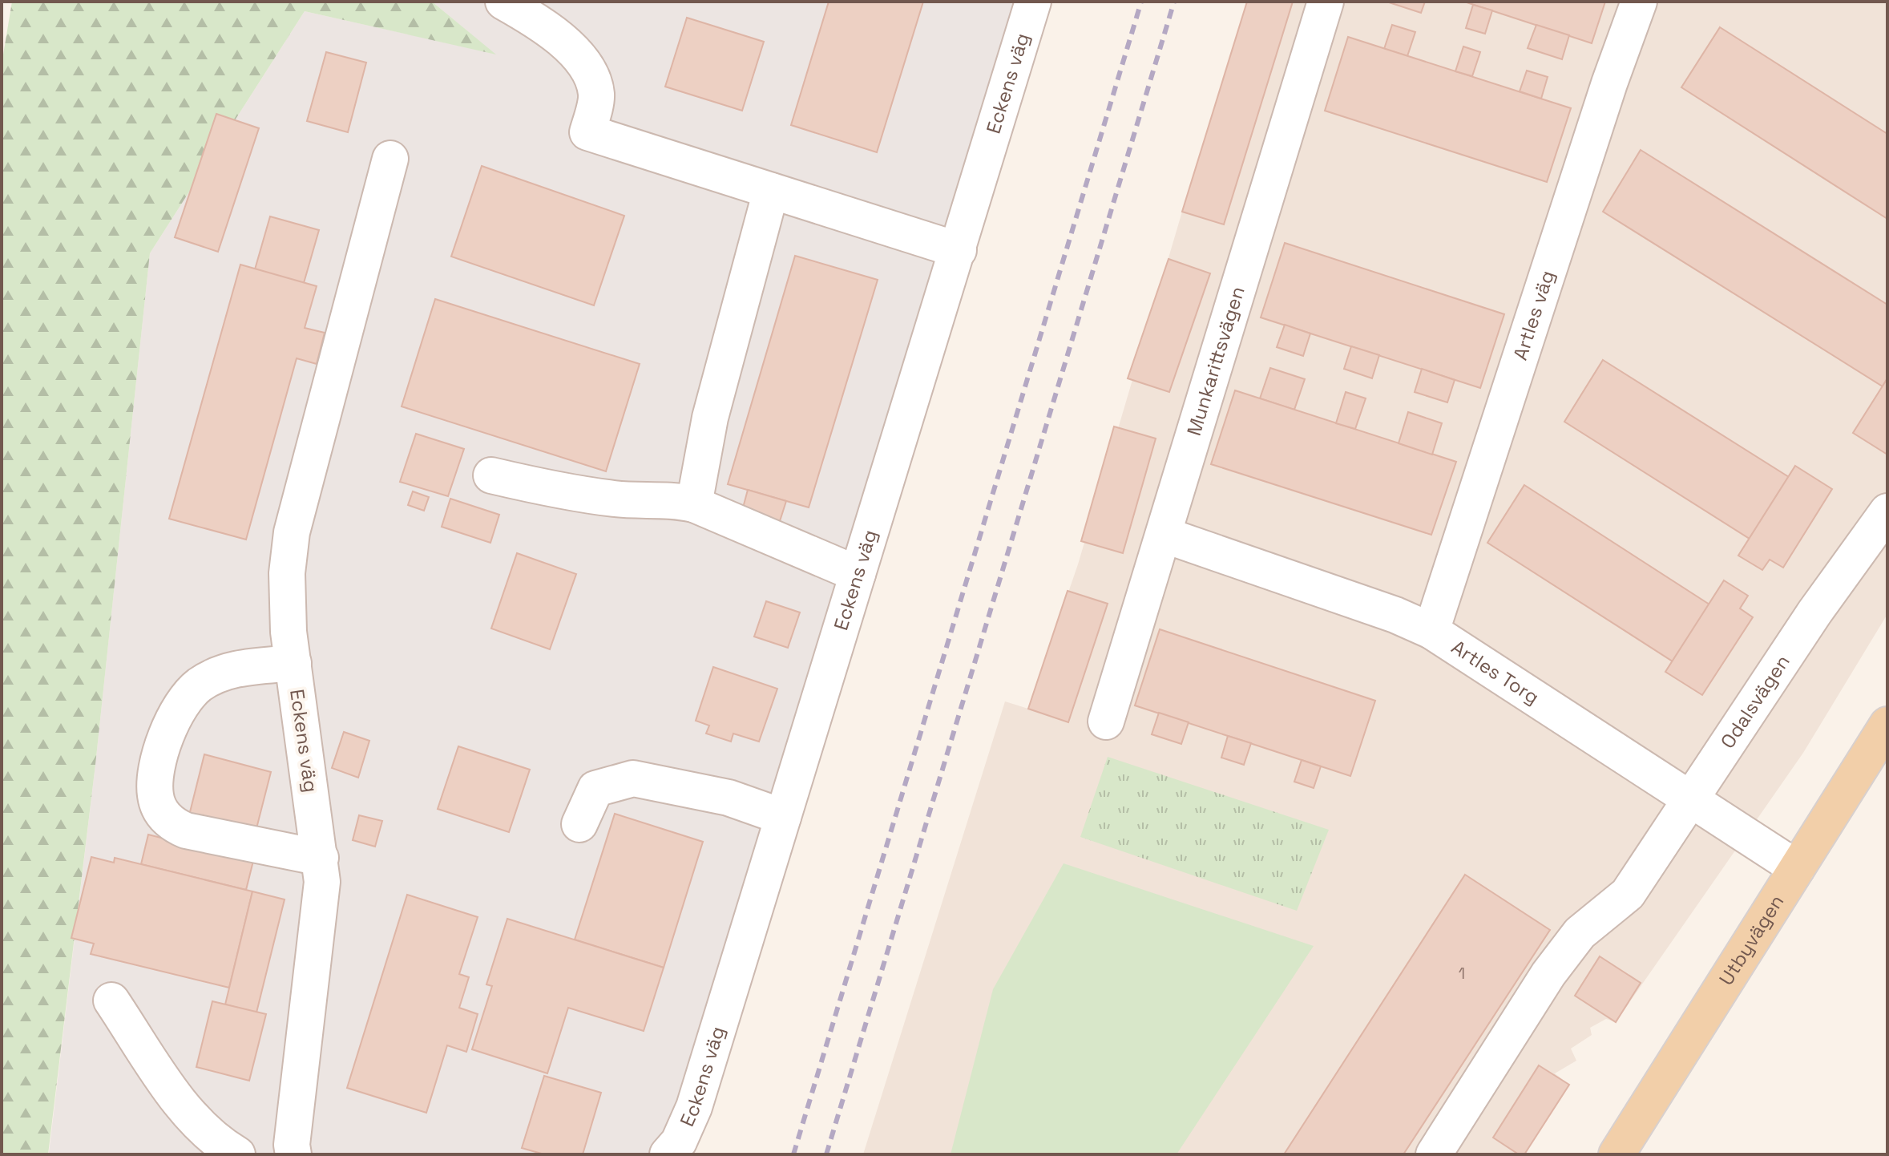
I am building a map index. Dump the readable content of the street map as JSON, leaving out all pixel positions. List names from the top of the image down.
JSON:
{
  "streets": {
    "main road": ["Utbyvägen"],
    "street": [
      "Eckens väg",
      "Artles väg",
      "Munkarittsvägen",
      "Artles Torg",
      "Odalsvägen"
    ]
  },
  "crossings": [
    ["Artles väg", "Artles Torg"],
    ["Munkarittsvägen", "Artles Torg"],
    ["Artles Torg", "Odalsvägen"],
    ["Artles Torg", "Utbyvägen"]
  ],
  "house_numbers": ["1"]
}
